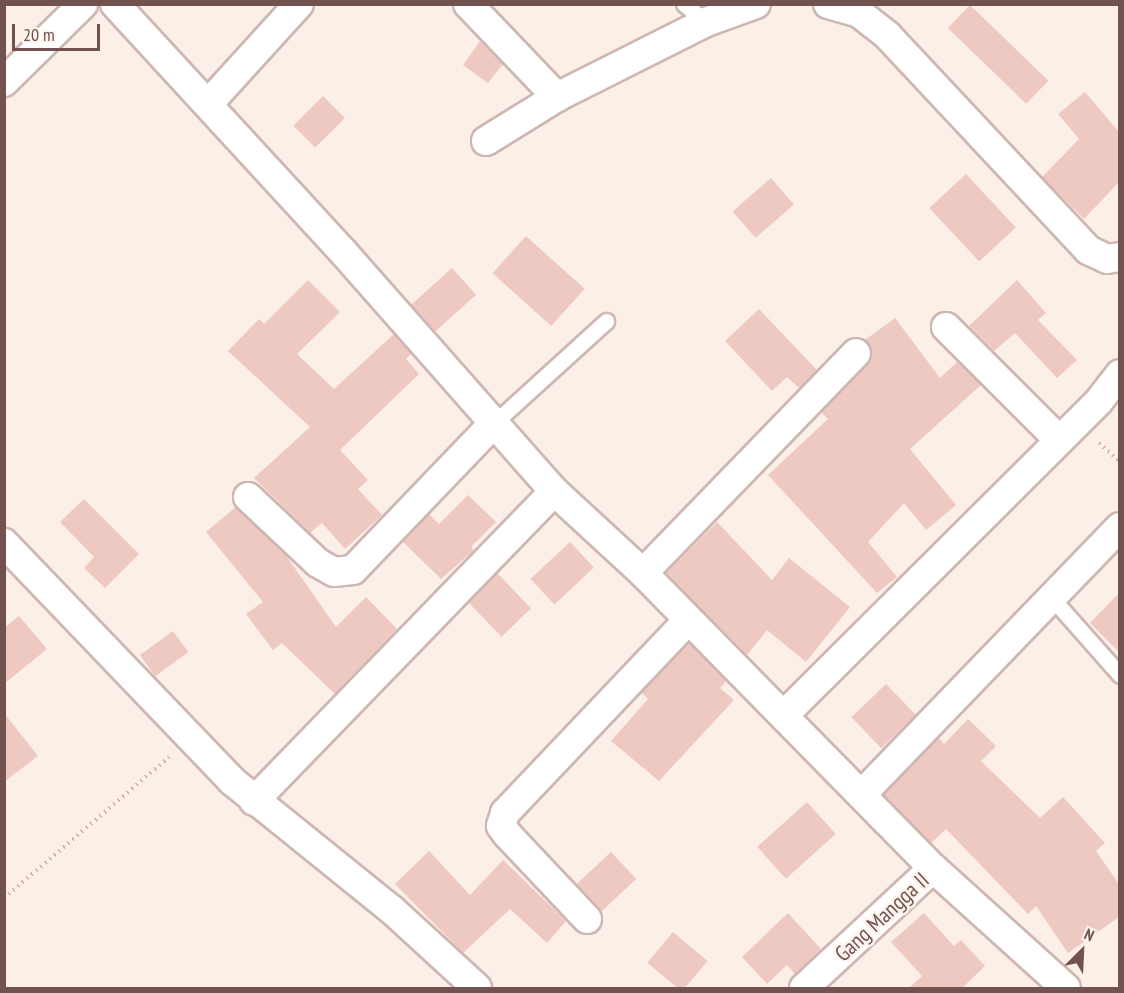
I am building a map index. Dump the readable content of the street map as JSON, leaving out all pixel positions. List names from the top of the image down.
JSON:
{
  "streets": {
    "street": ["Gang Mangga II"]
  },
  "scale_bar": "20 m",
  "north": "top right"
}
